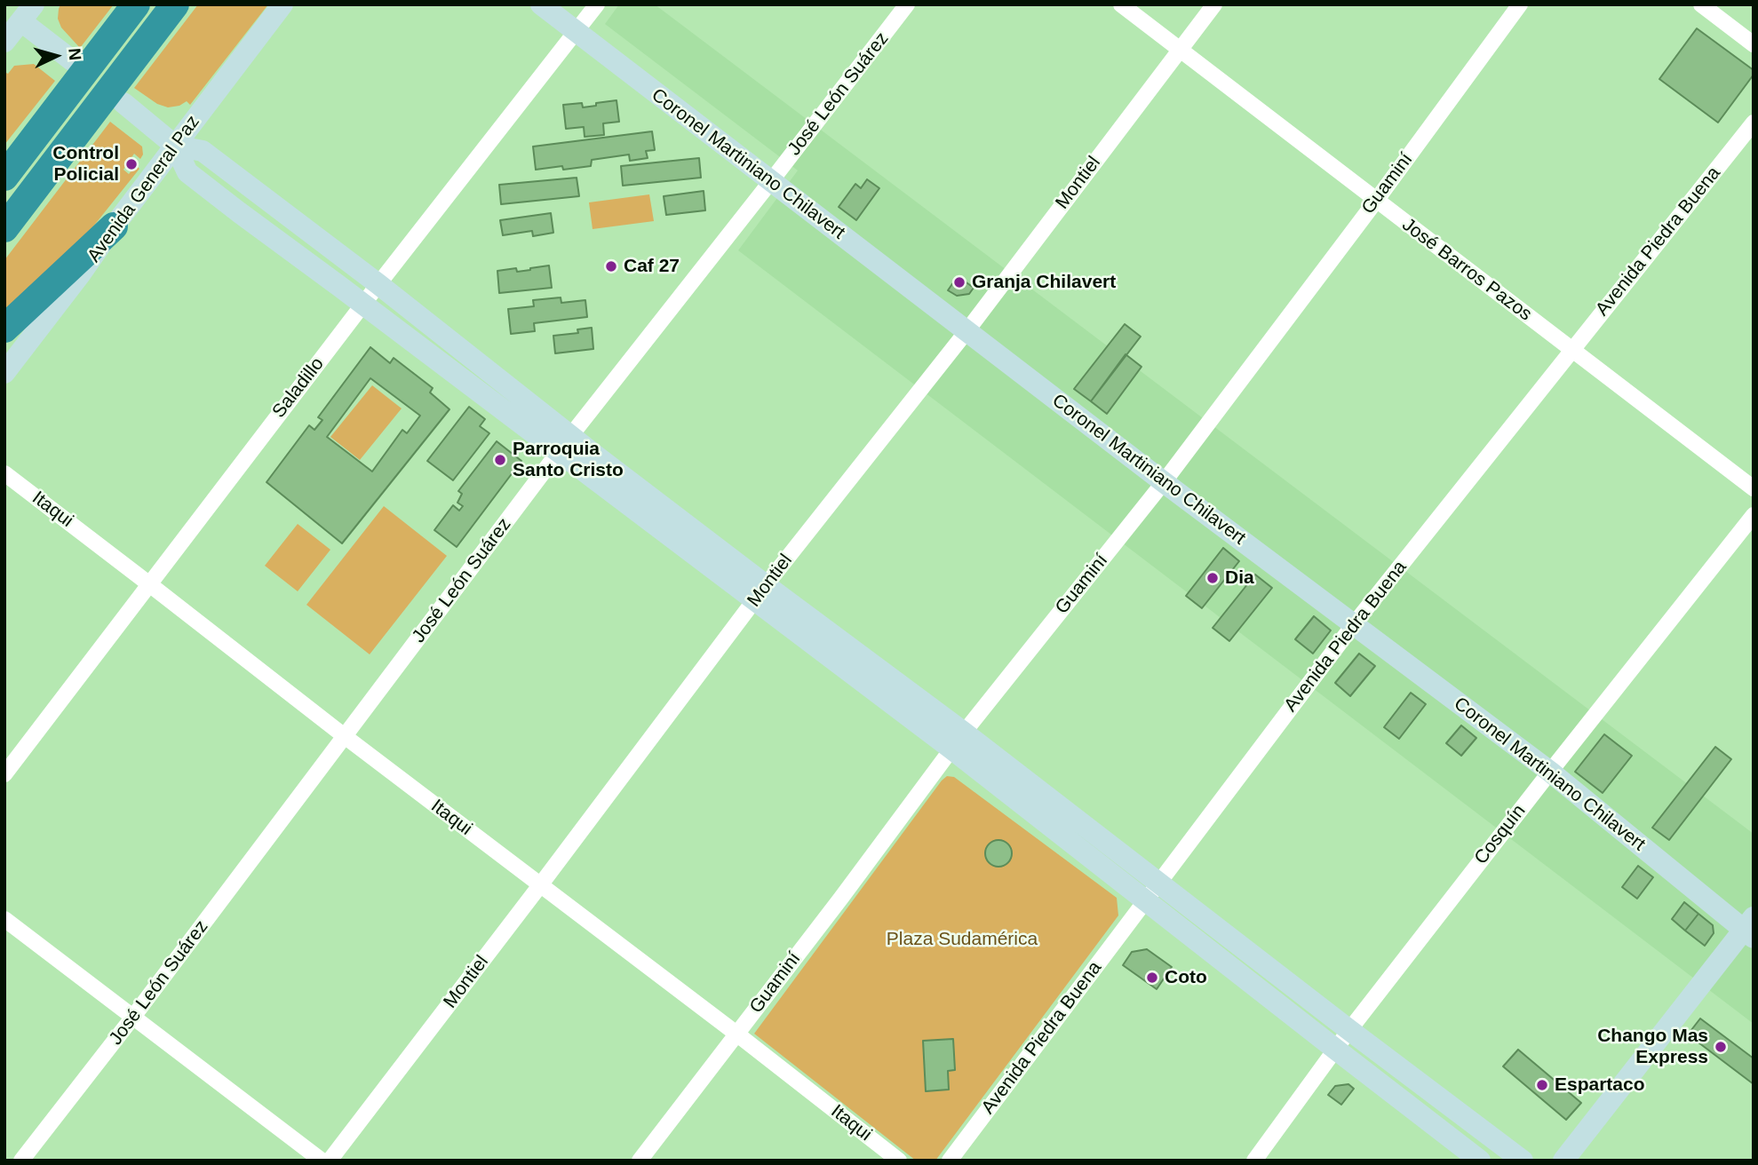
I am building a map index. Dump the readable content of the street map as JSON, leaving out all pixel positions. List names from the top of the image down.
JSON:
{
  "streets": {
    "main road": ["Coronel Martiniano Chilavert", "Avenida General Paz"],
    "street": [
      "José León Suárez",
      "Montiel",
      "Guaminí",
      "Avenida Piedra Buena",
      "José Barros Pazos",
      "Saladillo",
      "Itaqui",
      "Cosquín"
    ]
  },
  "crossings": [
    ["José León Suárez", "Coronel Martiniano Chilavert"],
    ["José León Suárez", "Itaqui"],
    ["Coronel Martiniano Chilavert", "Montiel"],
    ["Coronel Martiniano Chilavert", "Guaminí"],
    ["Coronel Martiniano Chilavert", "Avenida Piedra Buena"],
    ["Coronel Martiniano Chilavert", "Saladillo"],
    ["Coronel Martiniano Chilavert", "Cosquín"],
    ["Montiel", "José Barros Pazos"],
    ["Montiel", "Itaqui"],
    ["Guaminí", "José Barros Pazos"],
    ["Guaminí", "Itaqui"],
    ["Avenida Piedra Buena", "José Barros Pazos"],
    ["Saladillo", "Itaqui"]
  ],
  "parks": ["Plaza Sudamérica"],
  "places": [
    "Control Policial",
    "Caf 27",
    "Granja Chilavert",
    "Parroquia Santo Cristo",
    "Dia",
    "Coto",
    "Chango Mas Express",
    "Espartaco"
  ],
  "north": "right"
}
